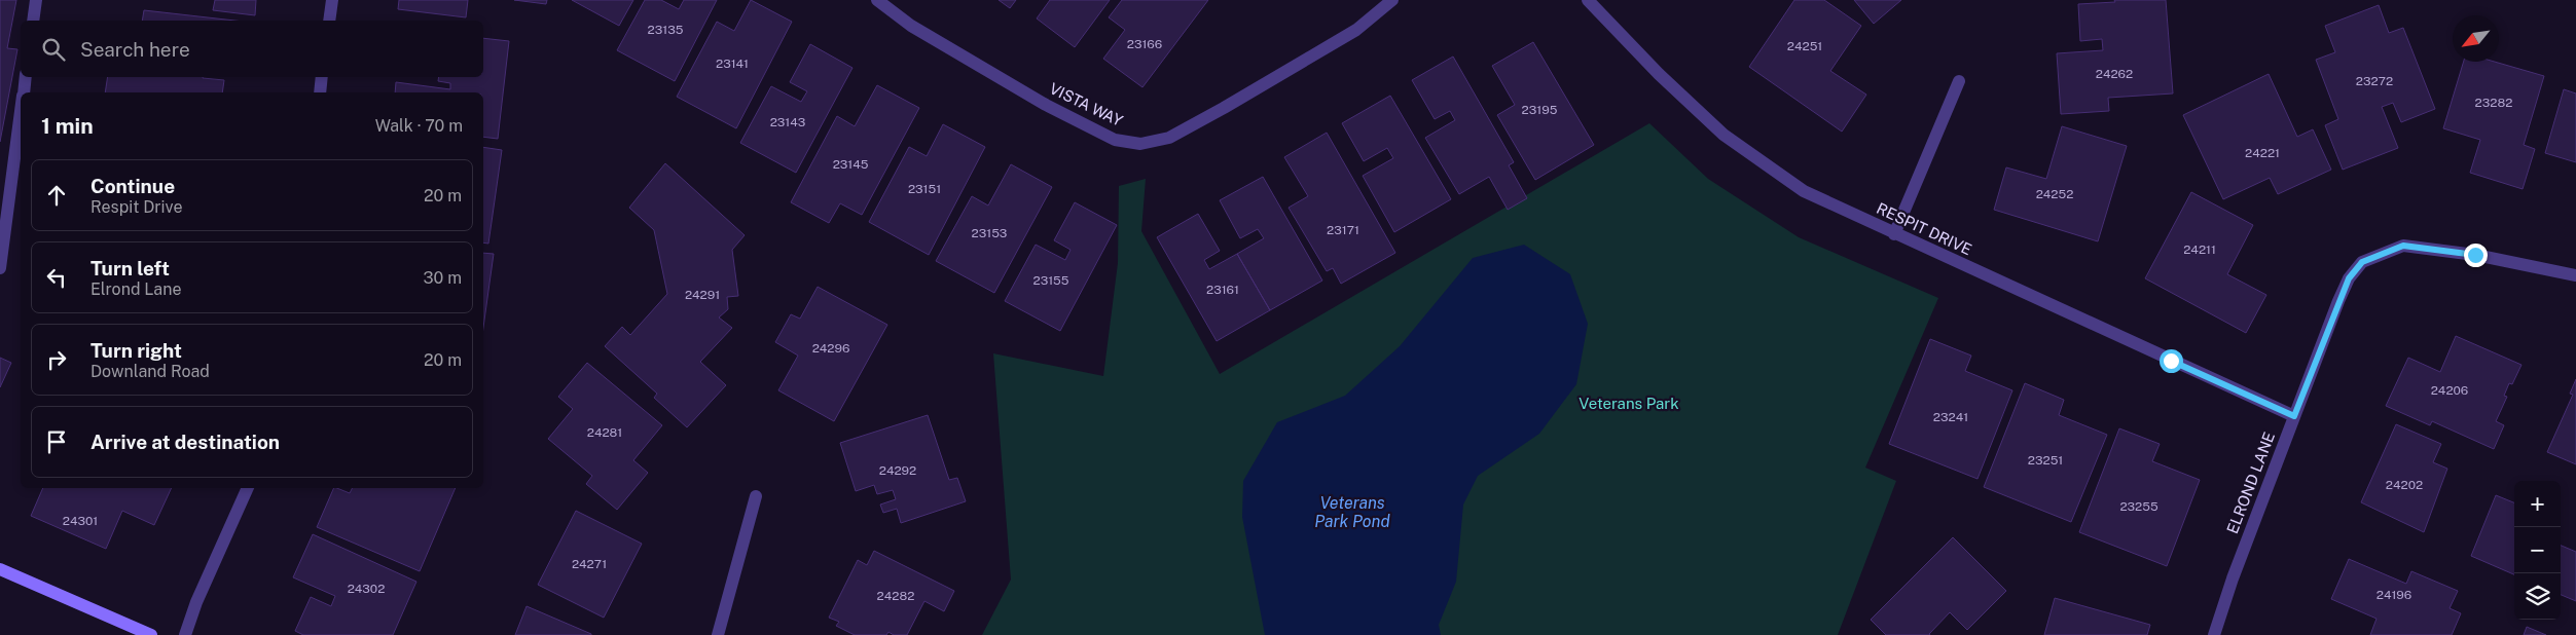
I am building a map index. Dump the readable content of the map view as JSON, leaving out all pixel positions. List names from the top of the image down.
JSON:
{
  "streets": {
    "street": ["VISTA WAY", "RESPIT DRIVE", "ELROND LANE"]
  },
  "crossings": [
    ["RESPIT DRIVE", "ELROND LANE"]
  ],
  "water": ["Veterans Park Pond"],
  "parks": ["Veterans Park"],
  "house_numbers": [
    "23135",
    "23166",
    "24251",
    "23141",
    "24262",
    "23272",
    "23282",
    "23195",
    "23143",
    "24221",
    "23145",
    "23151",
    "24252",
    "23171",
    "23153",
    "24211",
    "23155",
    "23161",
    "24291",
    "24296",
    "24206",
    "23241",
    "24281",
    "23251",
    "24292",
    "24202",
    "23255",
    "24301",
    "24271",
    "24302",
    "24196",
    "24282"
  ],
  "north": "bottom left",
  "page": {
    "search": "Search here",
    "heading": ["1 min", "Walk · 70 m"],
    "list": [
      ["Continue", "Respit Drive", "20 m"],
      ["Turn left", "Elrond Lane", "30 m"],
      ["Turn right", "Downland Road", "20 m"],
      "Arrive at destination"
    ],
    "map_buttons": ["+", "−"]
  }
}
